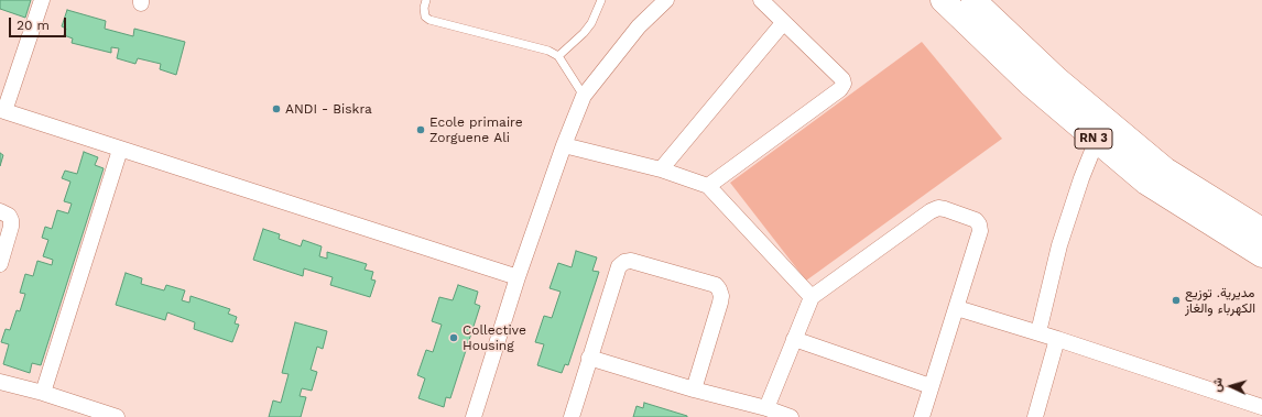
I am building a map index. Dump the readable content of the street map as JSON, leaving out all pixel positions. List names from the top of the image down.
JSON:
{
  "streets": {
    "main road": ["RN 3"]
  },
  "places": [
    "ANDI - Biskra",
    "Ecole primaire Zorguene Ali",
    "مديرية. توزيع الكهرباء والغاز",
    "Collective Housing"
  ],
  "scale_bar": "20 m",
  "north": "left"
}
